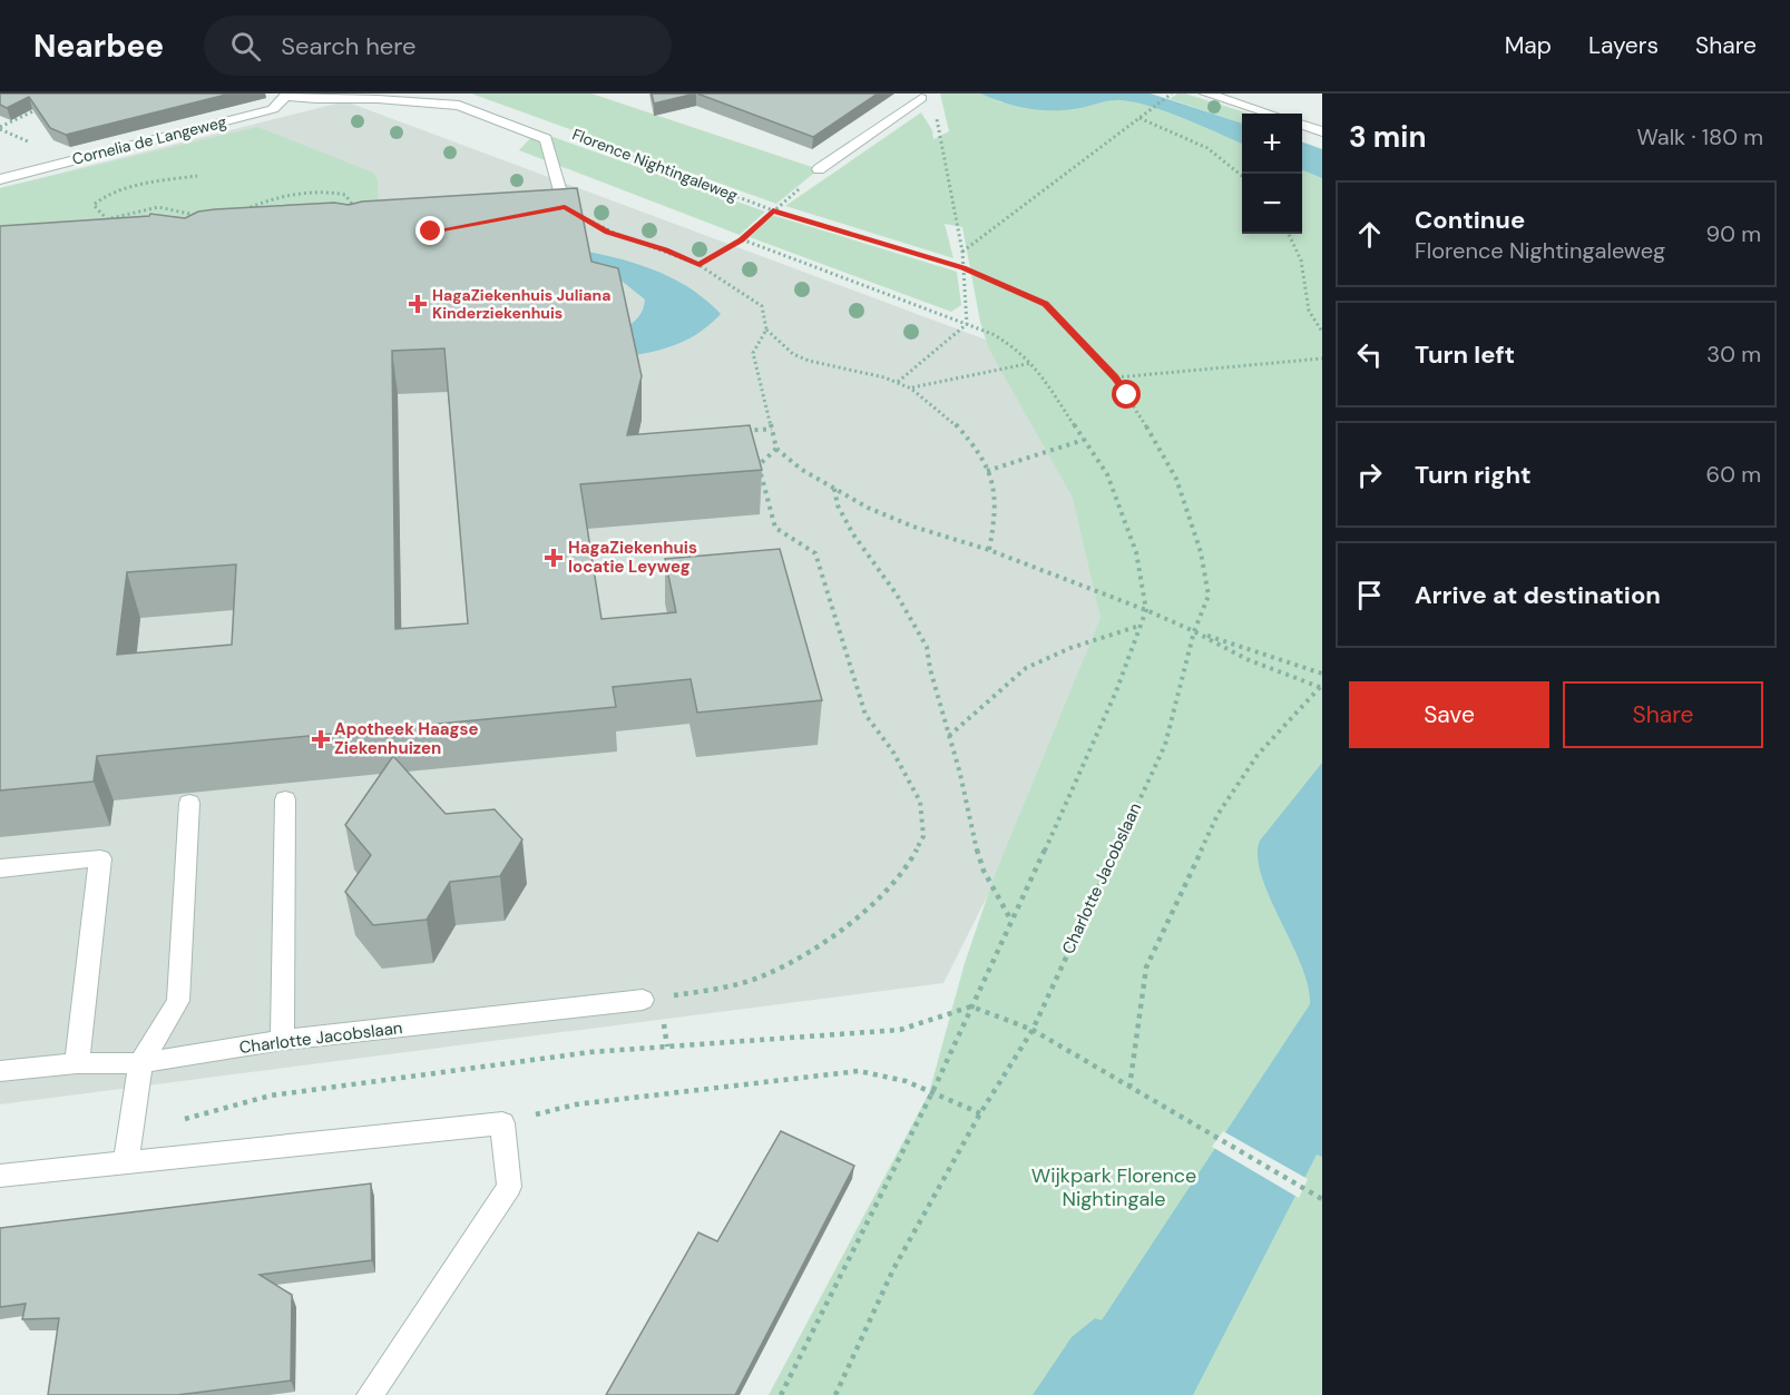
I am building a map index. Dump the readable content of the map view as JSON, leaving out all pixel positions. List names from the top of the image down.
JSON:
{
  "streets": {
    "street": ["Cornelia de Langeweg", "Florence Nightingaleweg", "Charlotte Jacobslaan"]
  },
  "crossings": [
    ["Cornelia de Langeweg", "Florence Nightingaleweg"],
    ["Florence Nightingaleweg", "Charlotte Jacobslaan"]
  ],
  "parks": ["Wijkpark Florence Nightingale"],
  "places": {
    "health": ["HagaZiekenhuis Juliana Kinderziekenhuis", "HagaZiekenhuis locatie Leyweg", "Apotheek Haagse Ziekenhuizen"]
  },
  "page": {
    "header": "Nearbee",
    "search": "Search here",
    "nav": ["Map", "Layers", "Share"],
    "heading": ["3 min", "Walk · 180 m"],
    "map_buttons": ["+", "−"],
    "list": [
      ["Continue", "Florence Nightingaleweg", "90 m"],
      ["Turn left", "30 m"],
      ["Turn right", "60 m"],
      "Arrive at destination"
    ],
    "buttons": ["Save", "Share"]
  }
}
